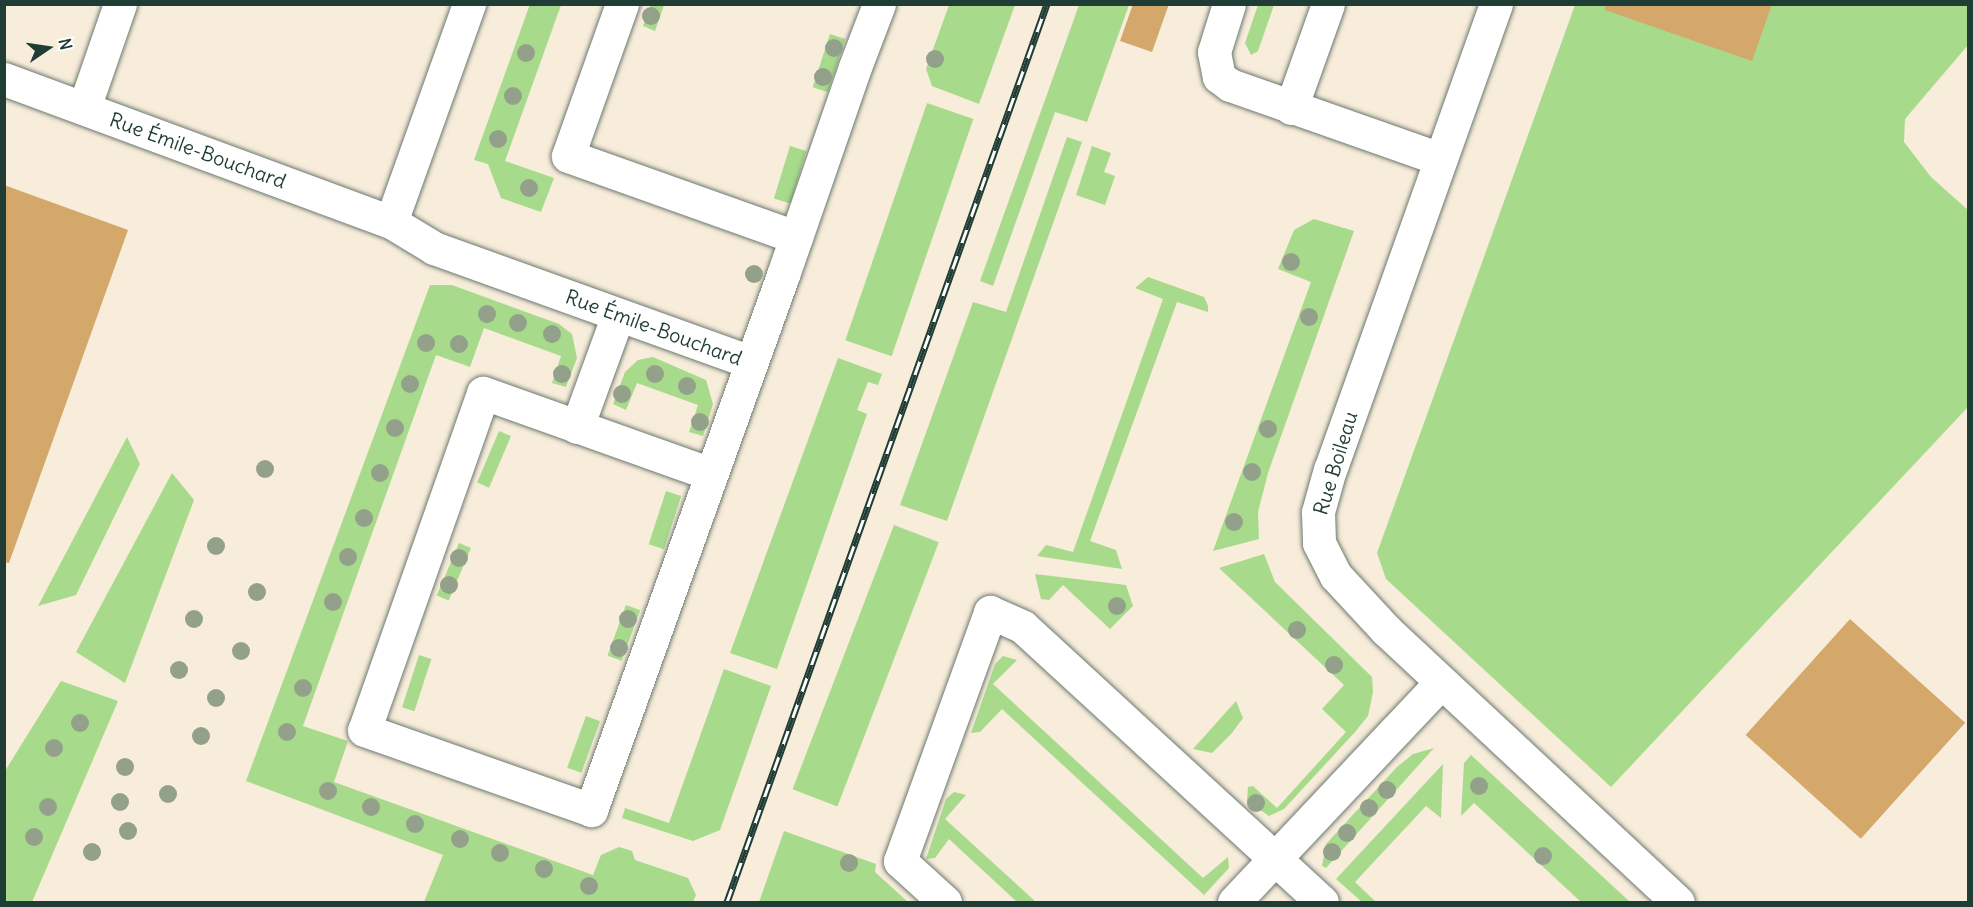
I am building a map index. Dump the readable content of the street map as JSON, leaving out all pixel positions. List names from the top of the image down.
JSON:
{
  "streets": {
    "street": ["Rue Émile-Bouchard", "Rue Boileau"]
  },
  "north": "right"
}
